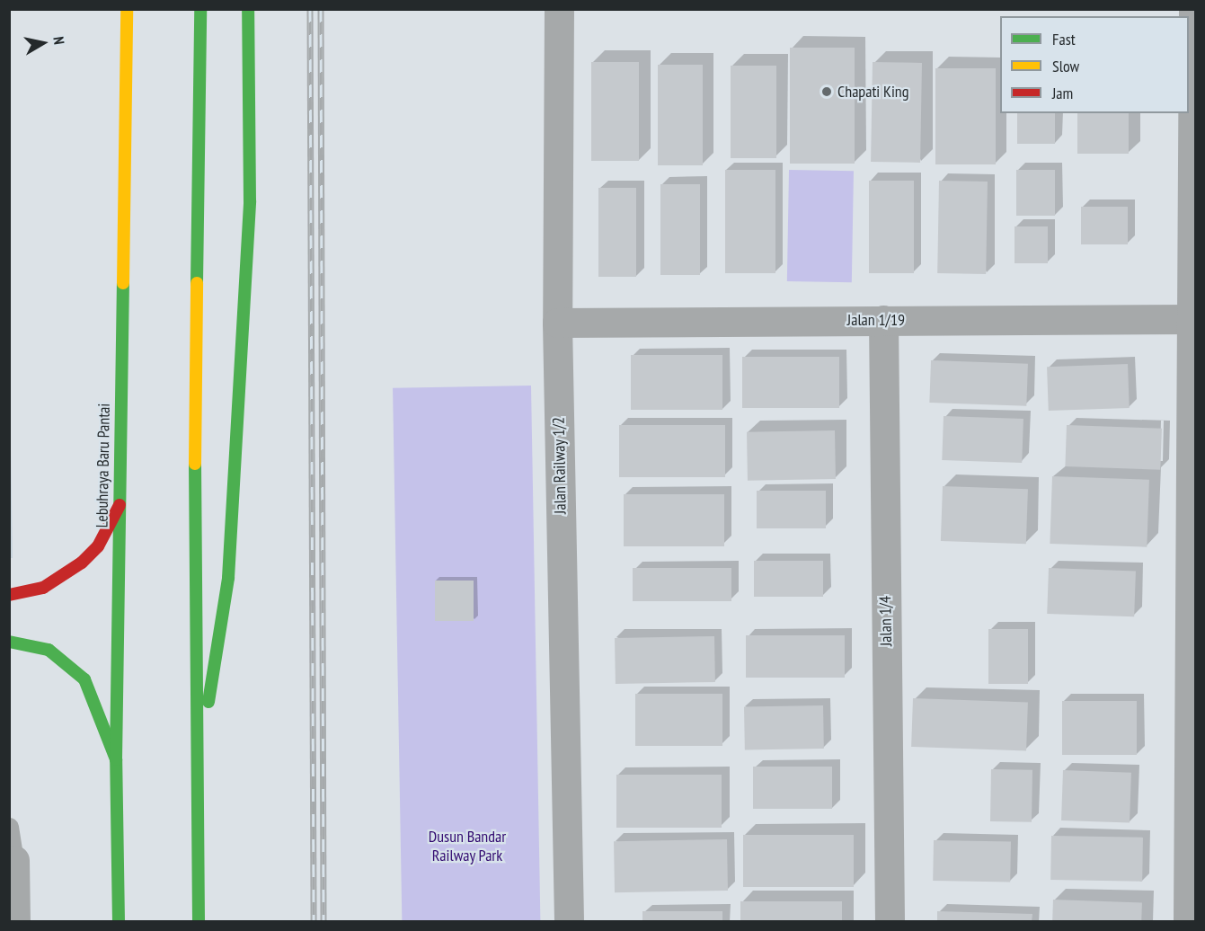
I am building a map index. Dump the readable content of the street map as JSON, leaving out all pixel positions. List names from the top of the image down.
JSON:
{
  "streets": {
    "main road": ["Lebuhraya Baru Pantai"],
    "street": ["Jalan 1/19", "Jalan Railway 1/2", "Jalan 1/4"]
  },
  "crossings": [
    ["Jalan 1/19", "Jalan Railway 1/2"],
    ["Jalan 1/19", "Jalan 1/4"]
  ],
  "parks": ["Dusun Bandar Railway Park"],
  "places": ["Chapati King"],
  "legend": ["Fast", "Slow", "Jam"],
  "north": "right"
}
